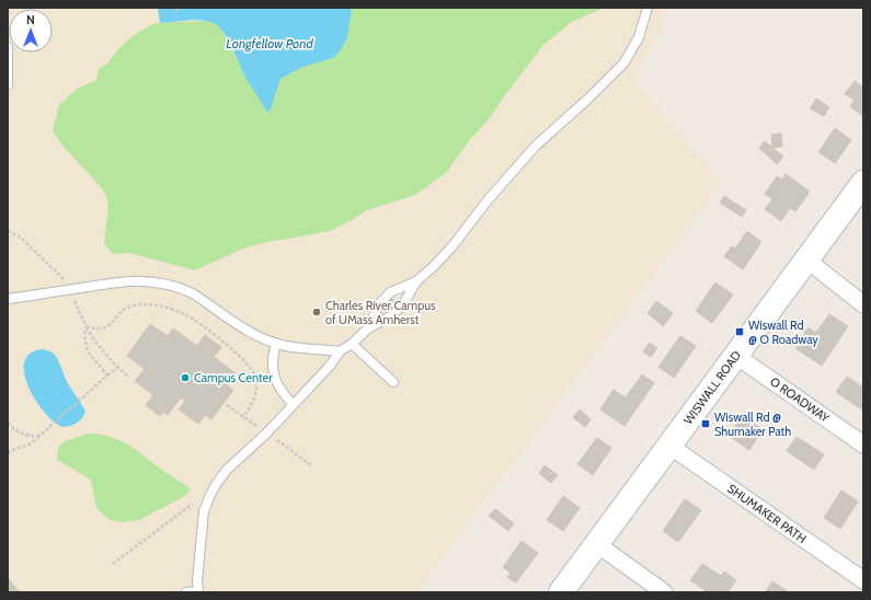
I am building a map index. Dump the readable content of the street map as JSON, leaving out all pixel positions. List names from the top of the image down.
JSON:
{
  "streets": {
    "street": ["WISWALL ROAD", "O ROADWAY", "SHUMAKER PATH"]
  },
  "crossings": [
    ["WISWALL ROAD", "O ROADWAY"],
    ["WISWALL ROAD", "SHUMAKER PATH"]
  ],
  "water": ["Longfellow Pond"],
  "places": {
    "other": ["Charles River Campus of UMass Amherst", "Campus Center"],
    "transit": ["Wiswall Rd @ O Roadway", "Wiswall Rd @ Shumaker Path"]
  },
  "north": "top"
}
